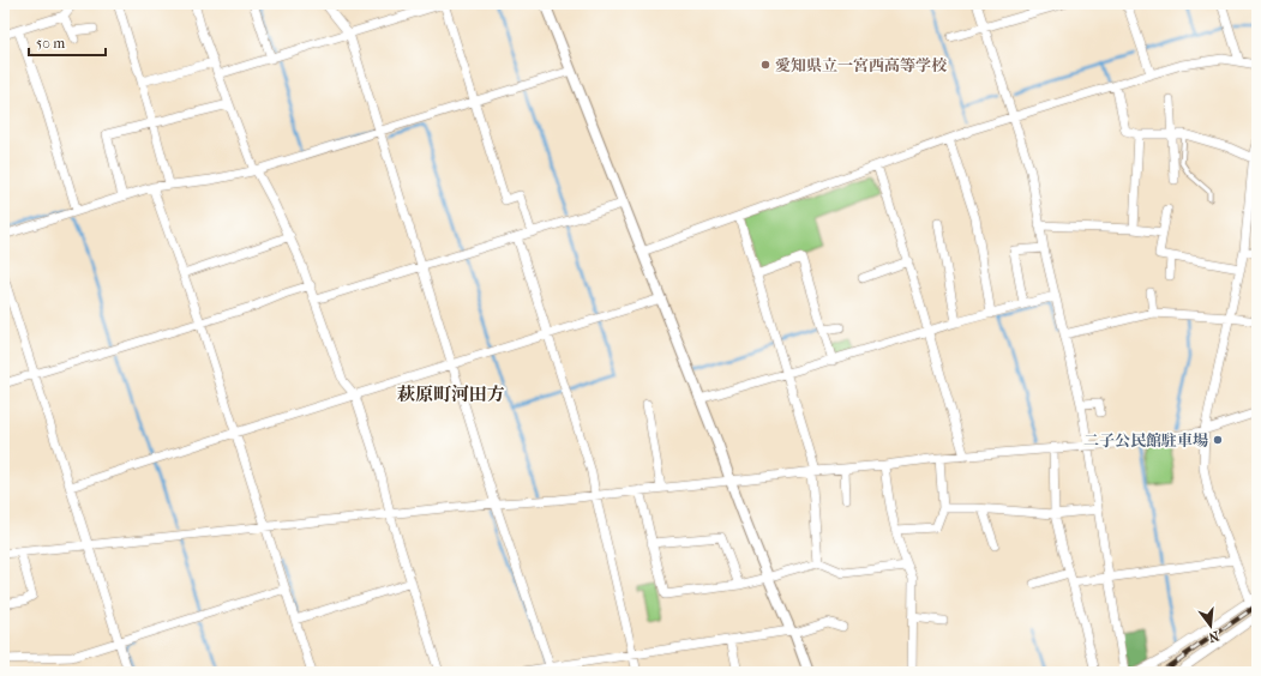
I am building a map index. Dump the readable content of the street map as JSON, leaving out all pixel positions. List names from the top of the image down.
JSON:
{
  "districts": ["萩原町河田方"],
  "places": ["愛知県立一宮西高等学校", "二子公民館駐車場"],
  "scale_bar": "50 m",
  "north": "bottom"
}
